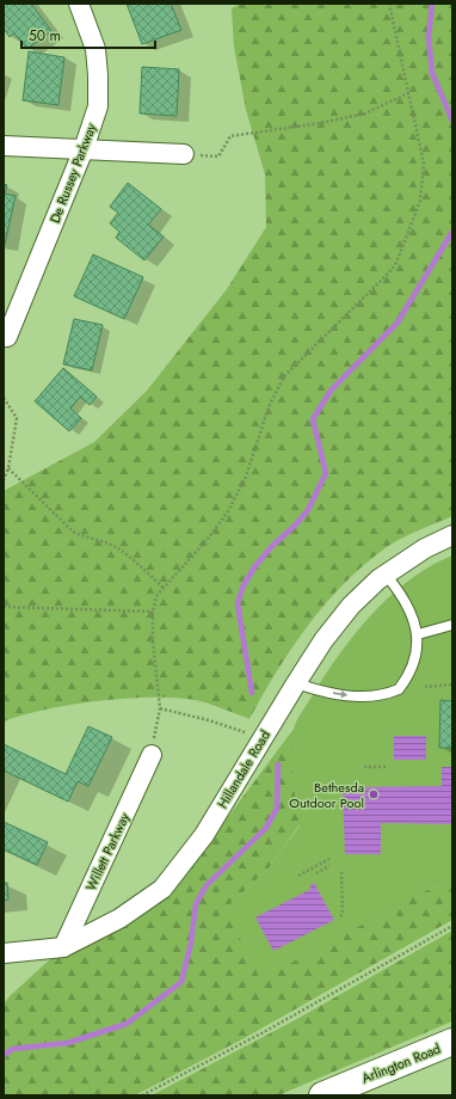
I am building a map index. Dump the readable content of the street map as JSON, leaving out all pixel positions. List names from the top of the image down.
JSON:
{
  "streets": {
    "main road": ["Arlington Road"],
    "street": ["De Russey Parkway", "Hillandale Road", "Willett Parkway"]
  },
  "crossings": [
    ["Hillandale Road", "Willett Parkway"]
  ],
  "places": ["Bethesda Outdoor Pool"],
  "scale_bar": "50 m"
}
